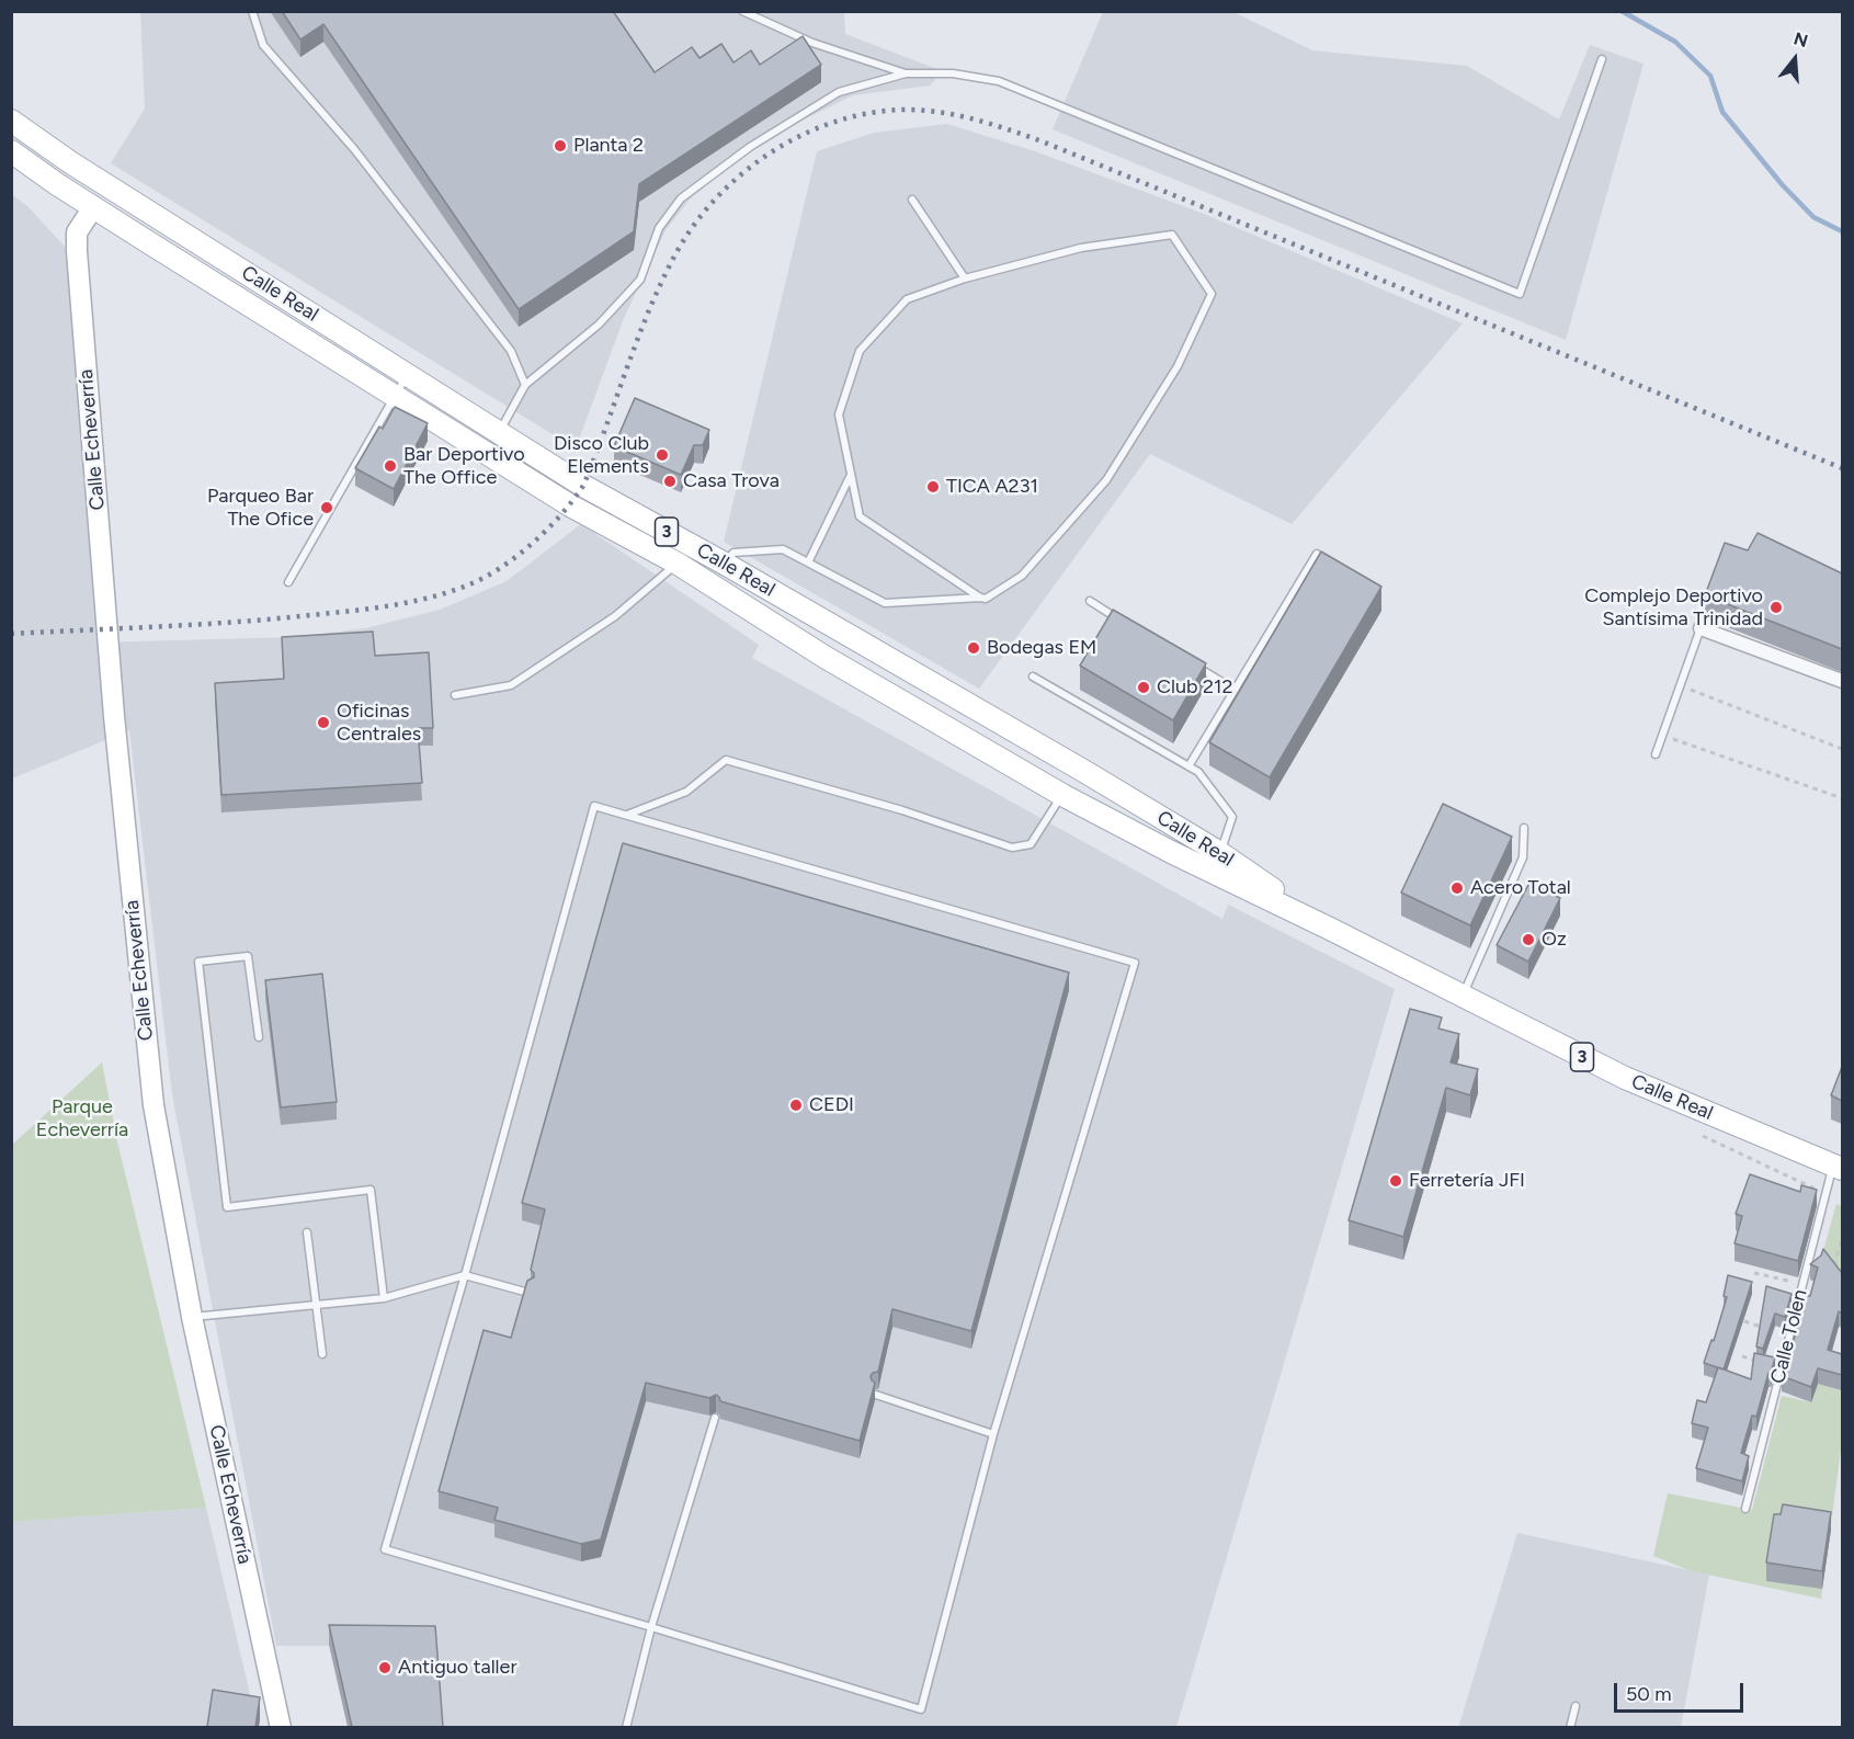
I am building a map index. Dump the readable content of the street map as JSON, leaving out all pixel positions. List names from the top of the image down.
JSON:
{
  "streets": {
    "main road": ["Calle Real", "3"],
    "street": ["Calle Echeverría"],
    "lane": ["Calle Tolen"]
  },
  "crossings": [
    ["Calle Real", "Calle Echeverría"],
    ["Calle Real", "Calle Tolen"]
  ],
  "parks": ["Parque Echeverría"],
  "places": [
    "Planta 2",
    "Disco Club Elements",
    "Bar Deportivo The Office",
    "Casa Trova",
    "TICA A231",
    "Parqueo Bar The Ofice",
    "Complejo Deportivo Santísima Trinidad",
    "Bodegas EM",
    "Club 212",
    "Oficinas Centrales",
    "Acero Total",
    "Oz",
    "CEDI",
    "Ferretería JFI",
    "Antiguo taller"
  ],
  "scale_bar": "50 m",
  "north": "top"
}
